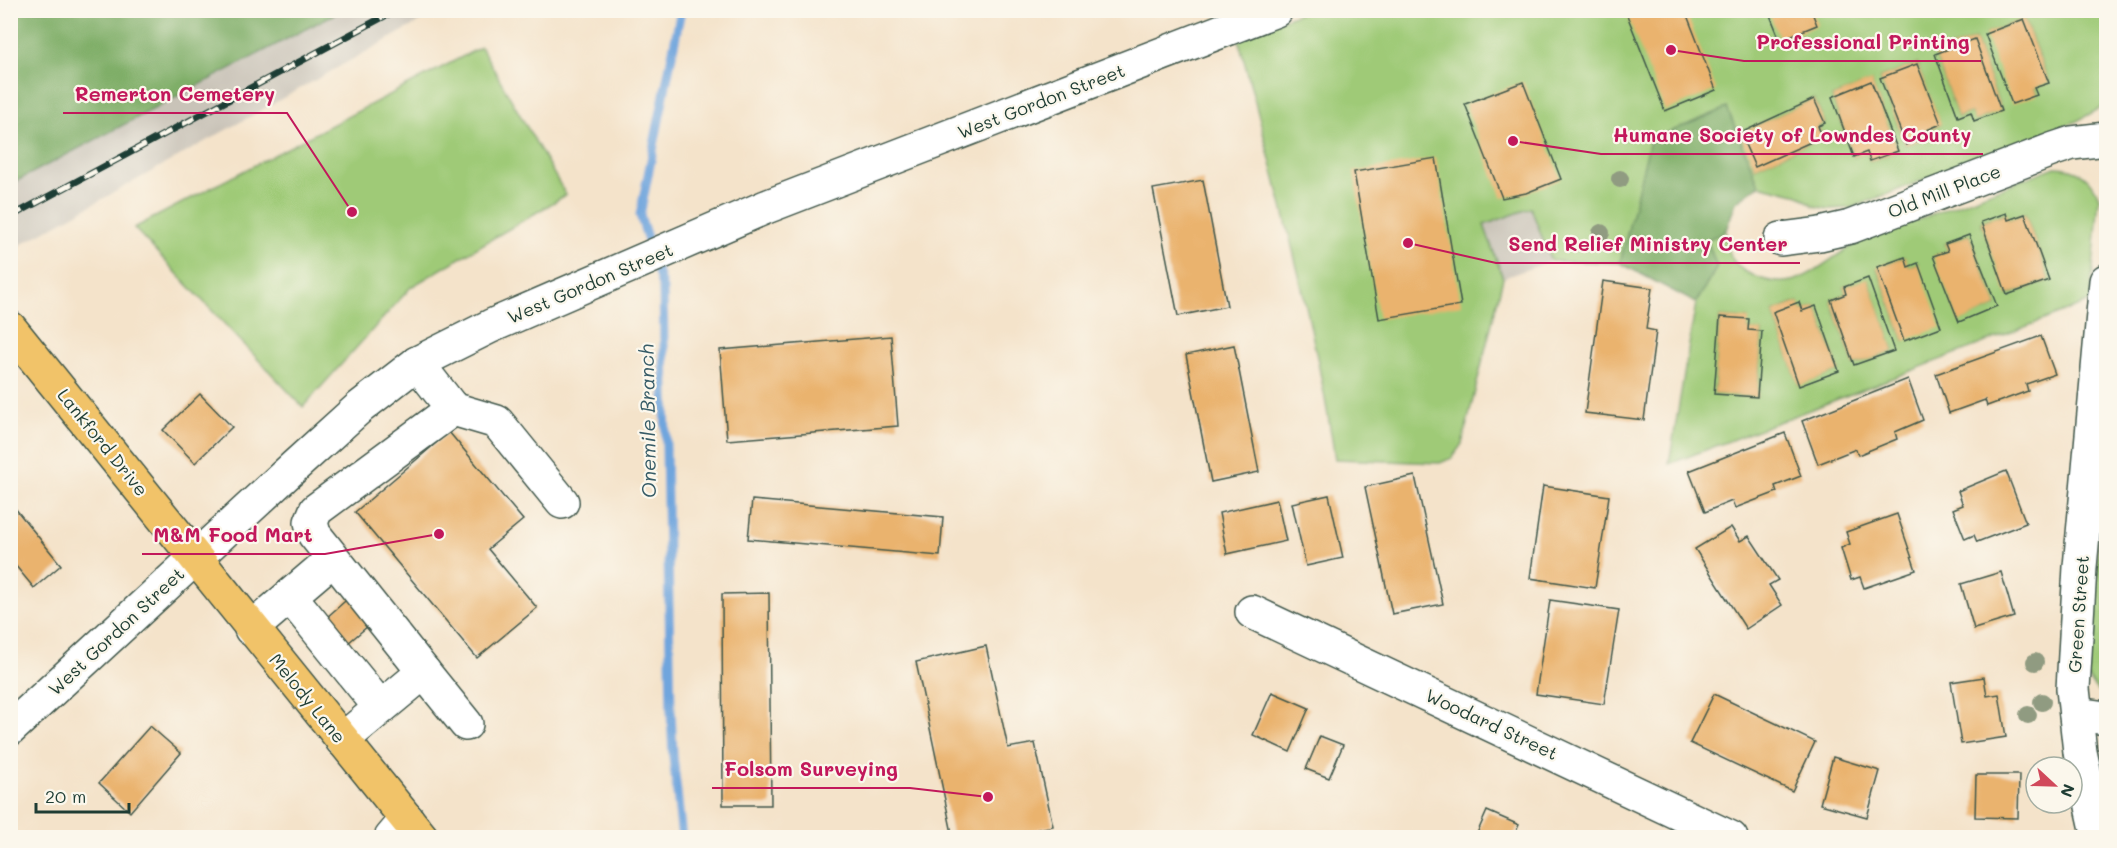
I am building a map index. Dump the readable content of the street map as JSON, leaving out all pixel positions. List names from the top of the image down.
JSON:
{
  "streets": {
    "main road": ["Lankford Drive", "Melody Lane"],
    "street": [
      "West Gordon Street",
      "Old Mill Place",
      "Green Street",
      "Woodard Street"
    ]
  },
  "crossings": [
    ["West Gordon Street", "Lankford Drive"],
    ["West Gordon Street", "Melody Lane"],
    ["Lankford Drive", "Melody Lane"]
  ],
  "water": ["Onemile Branch"],
  "places": [
    "Professional Printing",
    "Humane Society of Lowndes County",
    "Remerton Cemetery",
    "Send Relief Ministry Center",
    "M&M Food Mart",
    "Folsom Surveying"
  ],
  "scale_bar": "20 m",
  "north": "right"
}
